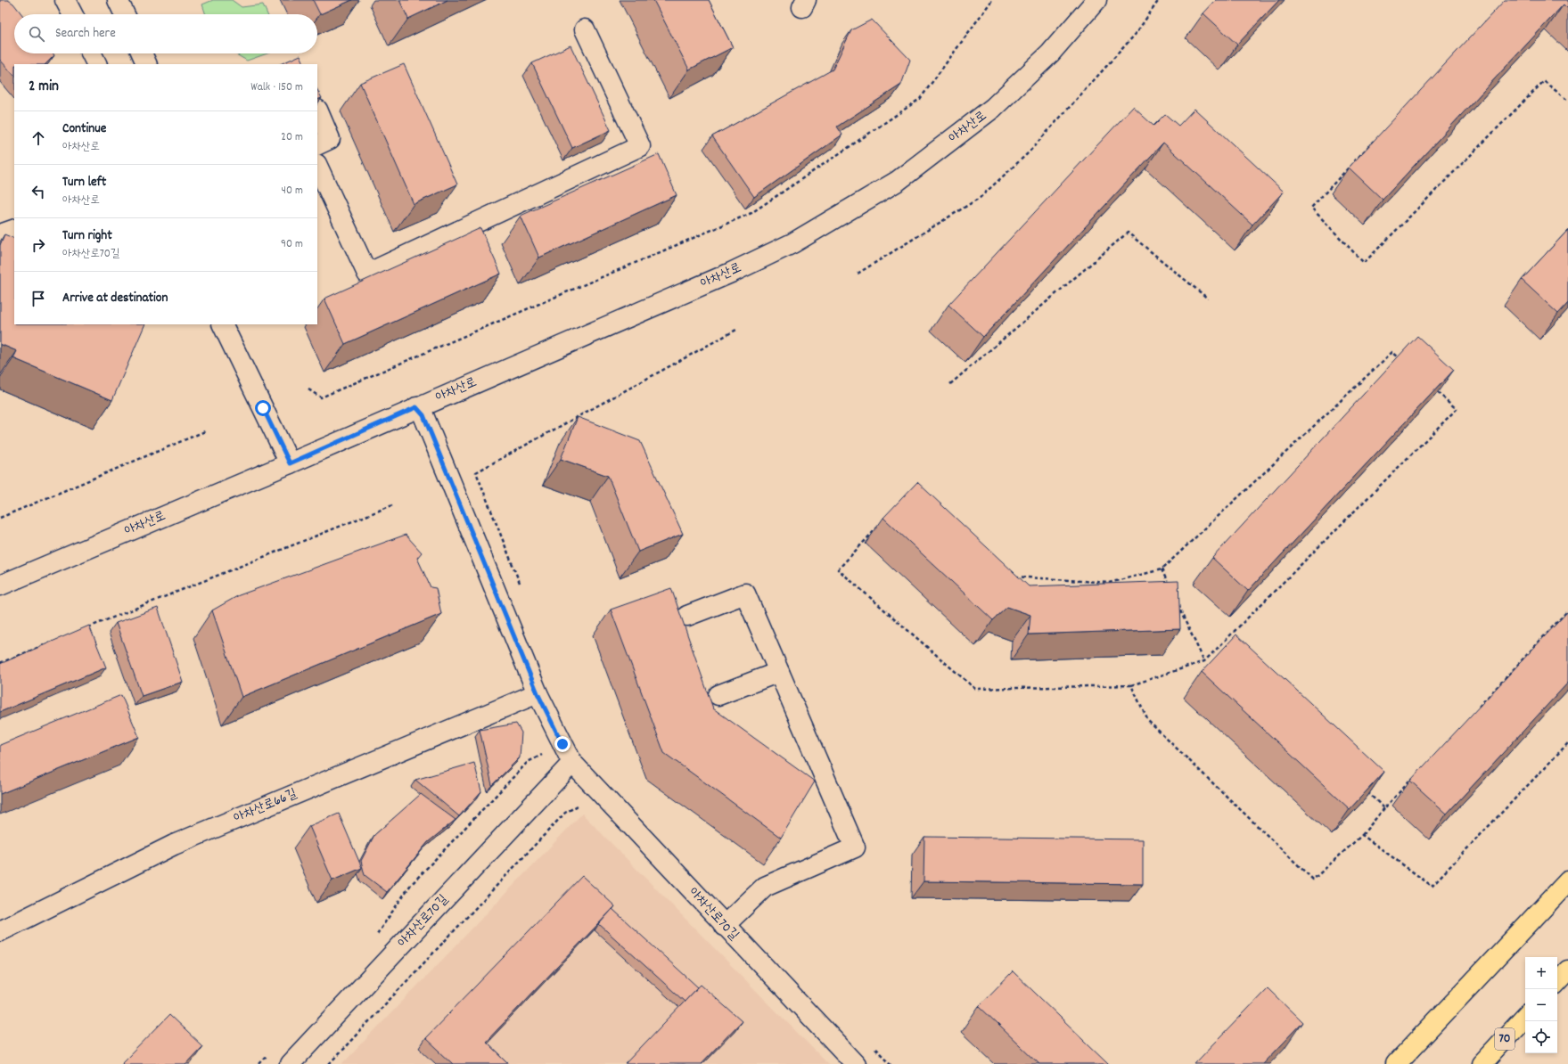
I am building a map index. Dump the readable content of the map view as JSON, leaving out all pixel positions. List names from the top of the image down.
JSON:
{
  "streets": {
    "highway": ["70"],
    "street": ["아차산로", "아차산로66길", "아차산로70길"]
  },
  "crossings": [
    ["아차산로", "아차산로70길"],
    ["아차산로66길", "아차산로70길"]
  ],
  "page": {
    "search": "Search here",
    "heading": ["2 min", "Walk · 150 m"],
    "list": [
      ["Continue", "아차산로", "20 m"],
      ["Turn left", "아차산로", "40 m"],
      ["Turn right", "아차산로70길", "90 m"],
      "Arrive at destination"
    ],
    "map_buttons": ["+", "−"]
  }
}
